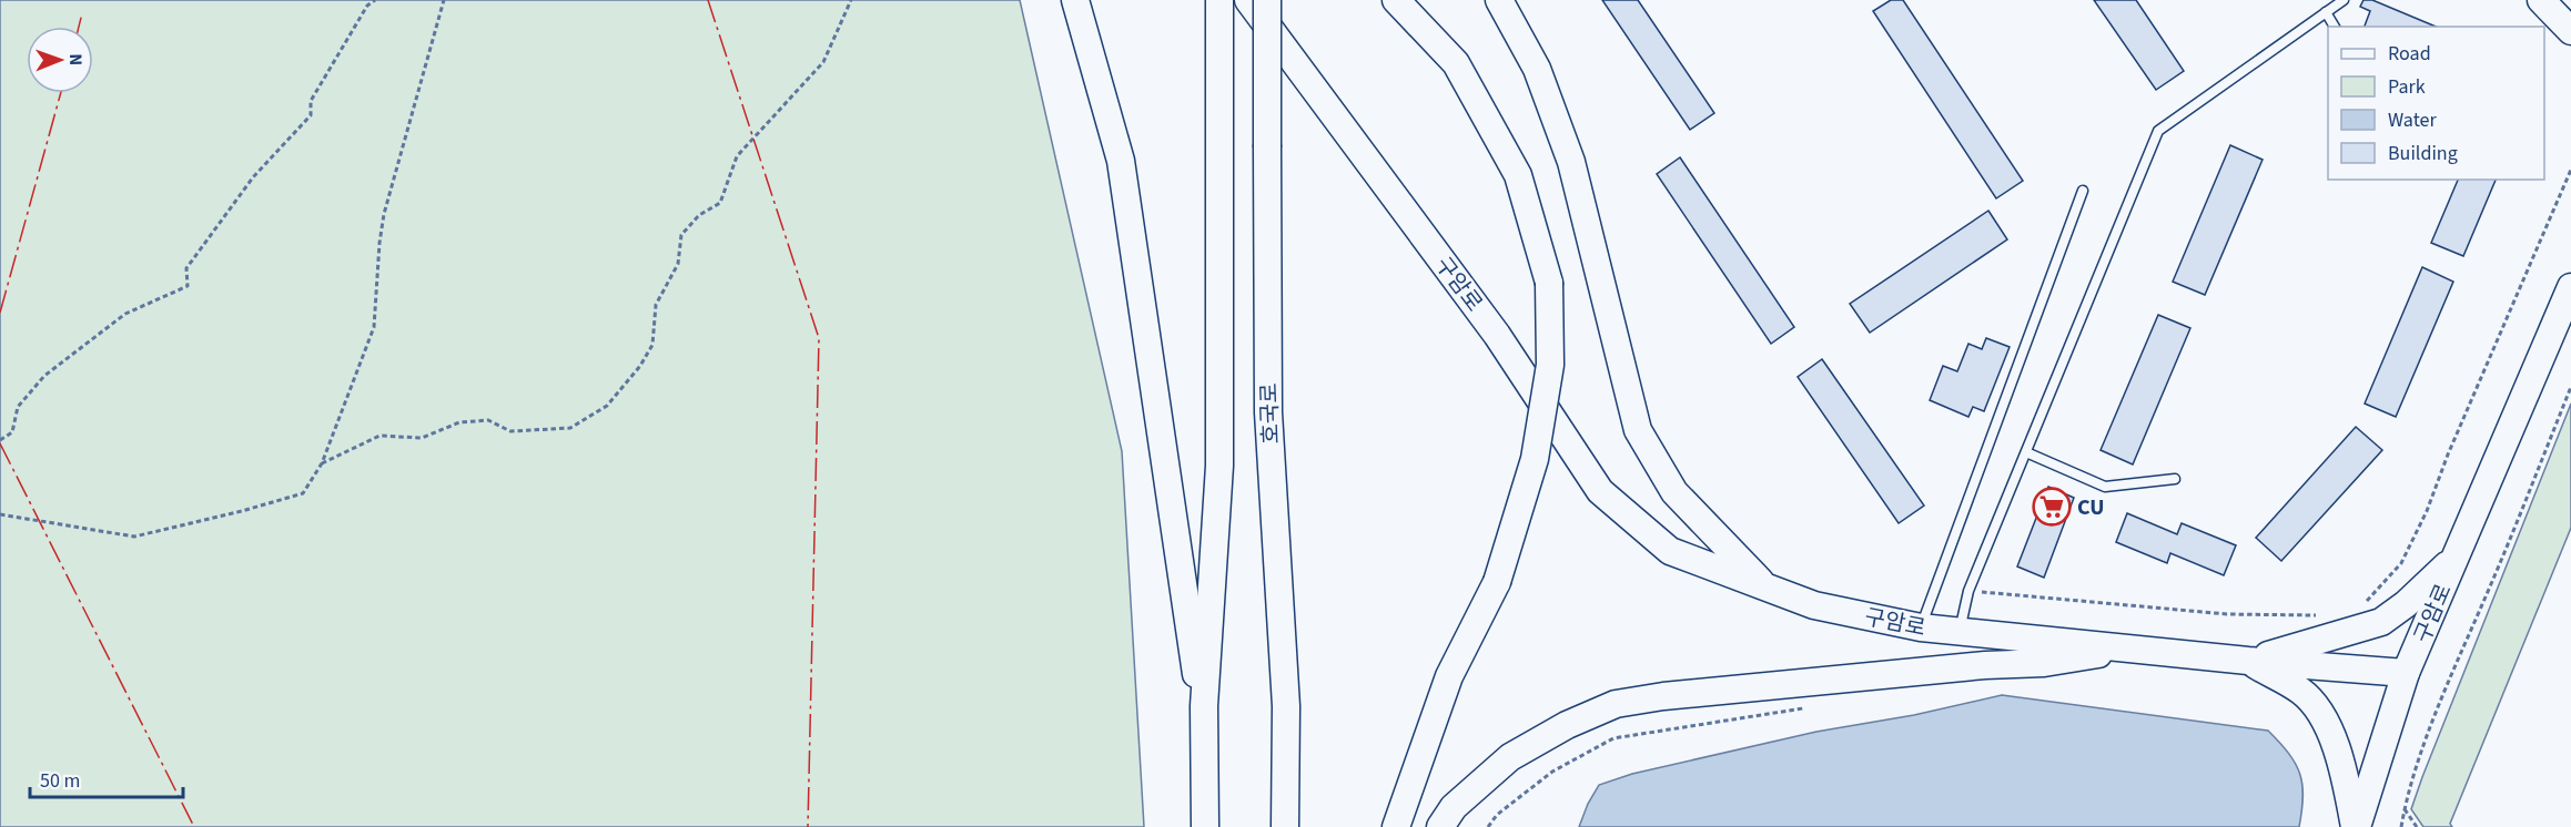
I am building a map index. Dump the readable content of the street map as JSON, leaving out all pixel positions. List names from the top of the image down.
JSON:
{
  "streets": {
    "main road": ["구암로", "호국로"]
  },
  "places": {
    "supermarket": ["CU"]
  },
  "legend": [
    "Road",
    "Park",
    "Water",
    "Building"
  ],
  "scale_bar": "50 m",
  "north": "right"
}
